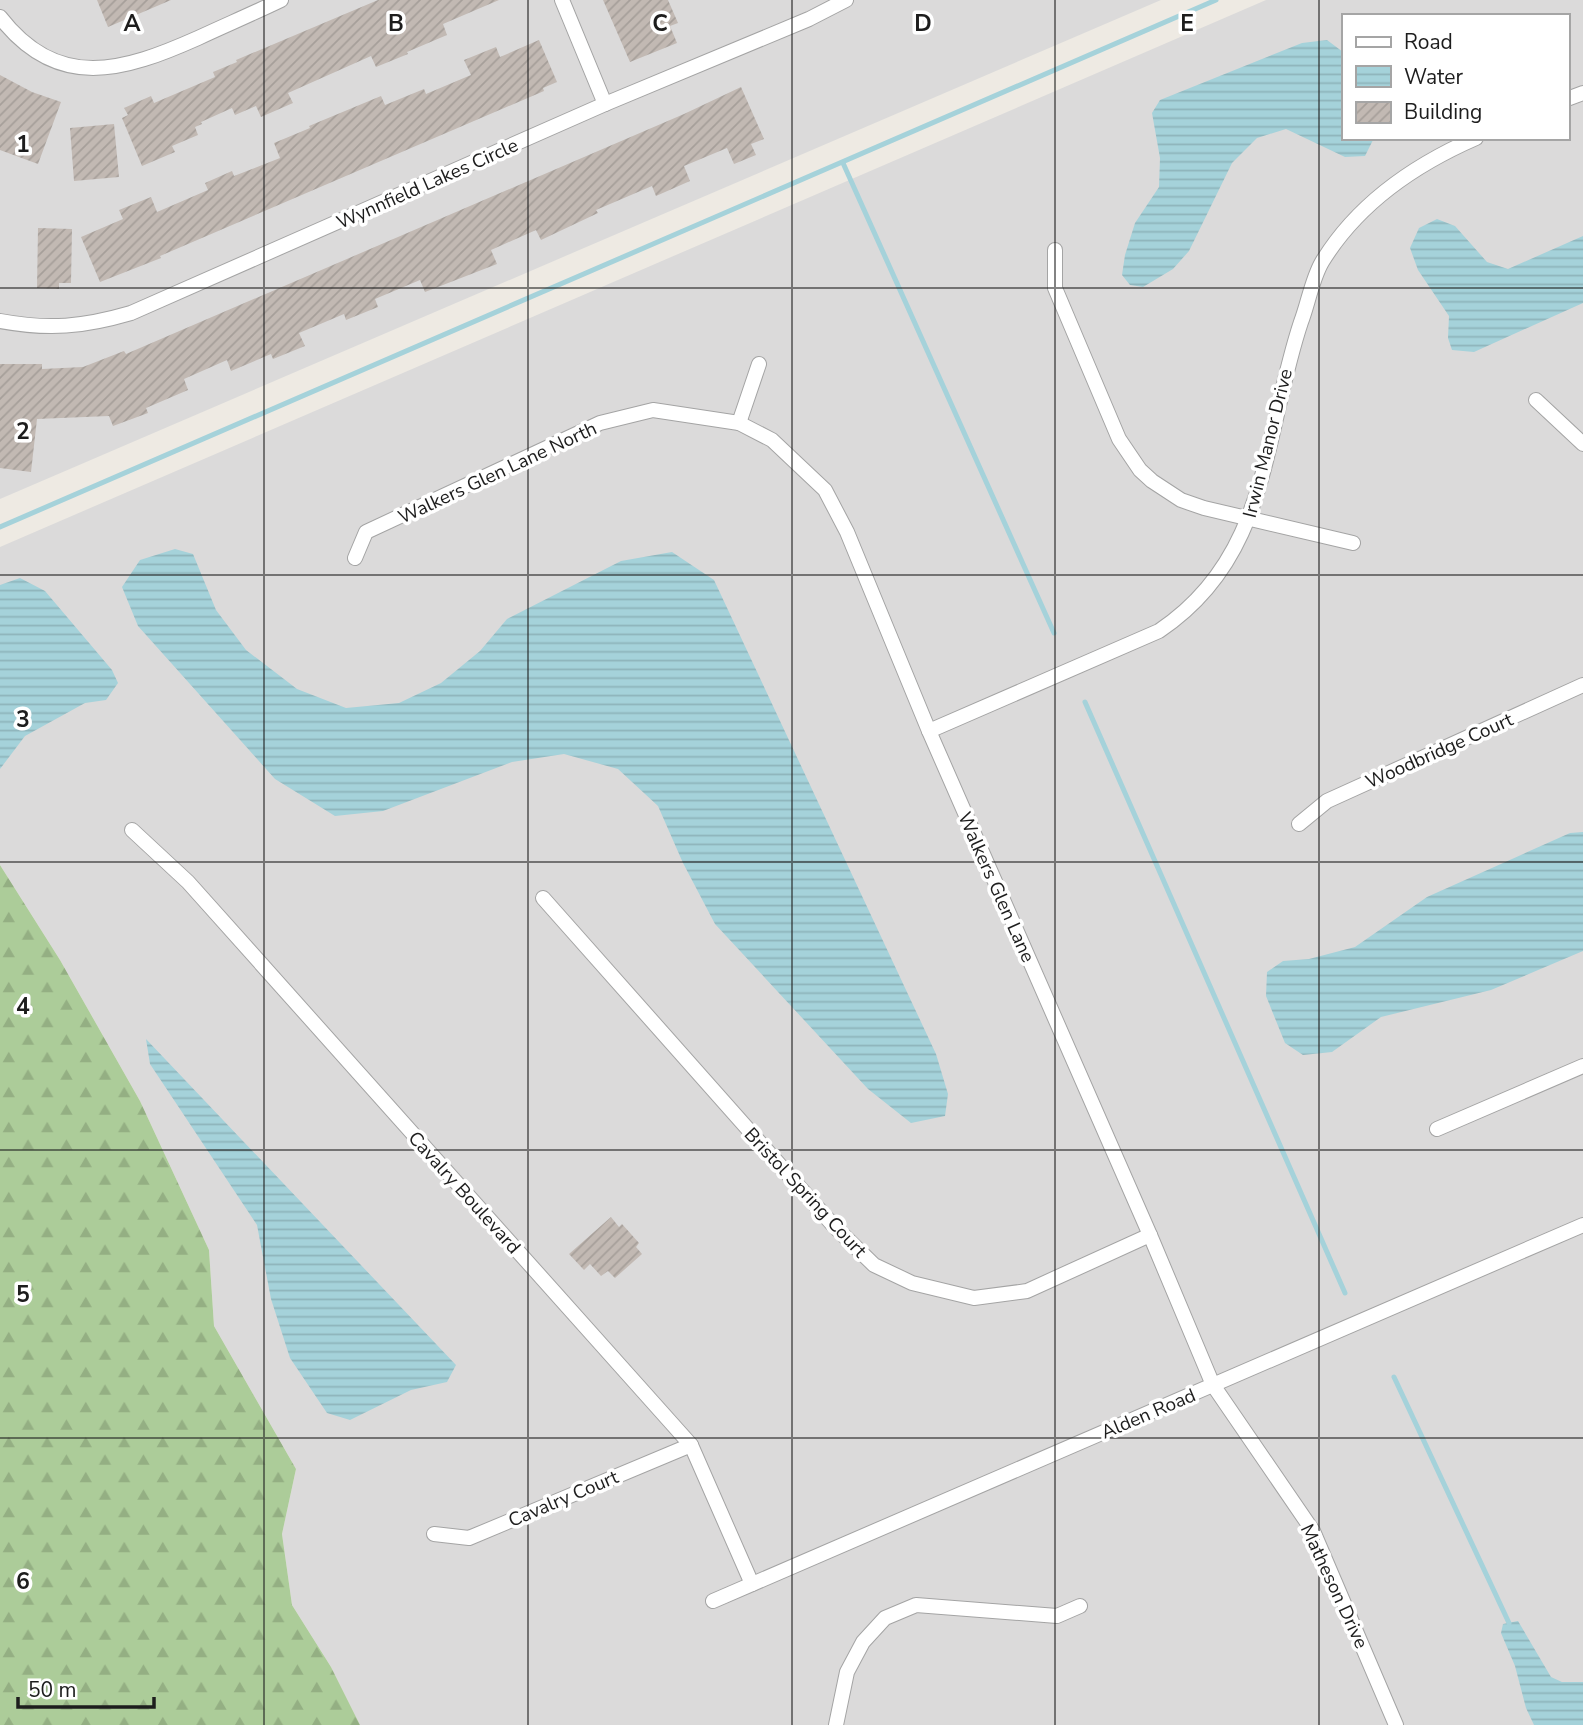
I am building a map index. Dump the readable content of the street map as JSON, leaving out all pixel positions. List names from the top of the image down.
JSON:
{
  "streets": {
    "street": [
      "Wynnfield Lakes Circle",
      "Irwin Manor Drive",
      "Walkers Glen Lane North",
      "Woodbridge Court",
      "Walkers Glen Lane",
      "Cavalry Boulevard",
      "Bristol Spring Court",
      "Alden Road",
      "Cavalry Court",
      "Matheson Drive"
    ]
  },
  "crossings": [
    ["Irwin Manor Drive", "Walkers Glen Lane"],
    ["Walkers Glen Lane North", "Walkers Glen Lane"],
    ["Walkers Glen Lane", "Bristol Spring Court"],
    ["Walkers Glen Lane", "Alden Road"],
    ["Walkers Glen Lane", "Matheson Drive"],
    ["Cavalry Boulevard", "Alden Road"],
    ["Cavalry Boulevard", "Cavalry Court"],
    ["Alden Road", "Matheson Drive"]
  ],
  "legend": ["Road", "Water", "Building"],
  "scale_bar": "50 m",
  "grid": {
    "columns": [
      "A",
      "B",
      "C",
      "D",
      "E"
    ],
    "rows": [
      "1",
      "2",
      "3",
      "4",
      "5",
      "6"
    ]
  }
}
